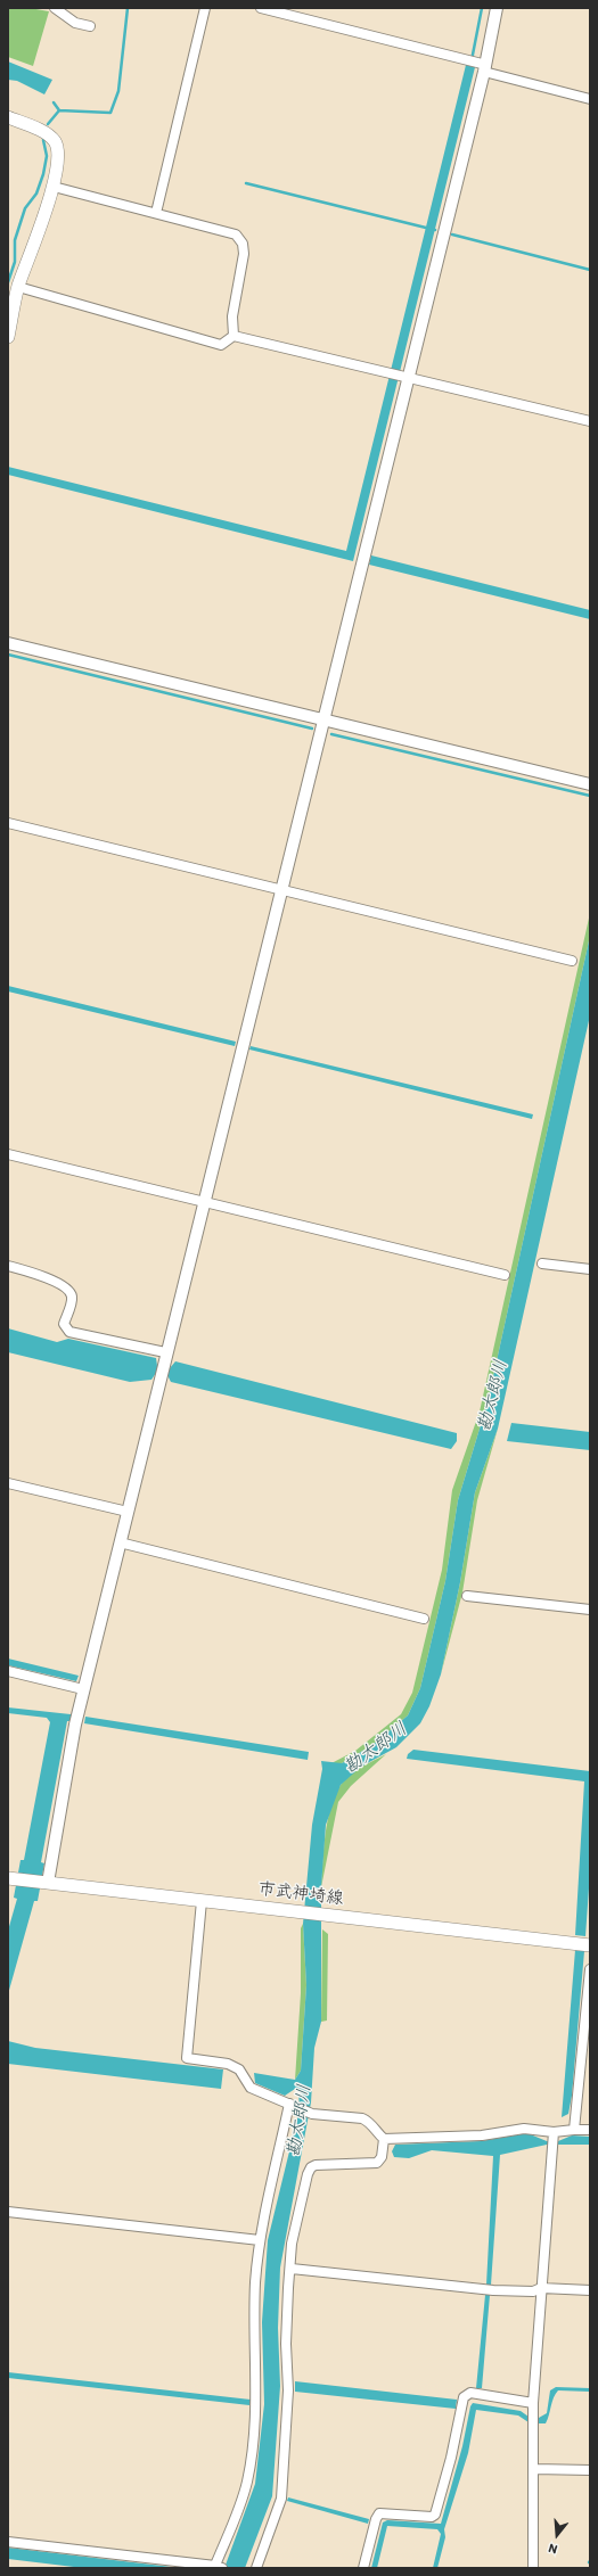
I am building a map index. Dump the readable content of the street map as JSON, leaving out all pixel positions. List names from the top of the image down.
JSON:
{
  "streets": {
    "main road": ["市武神埼線"]
  },
  "water": ["勘太郎川"],
  "north": "bottom"
}
